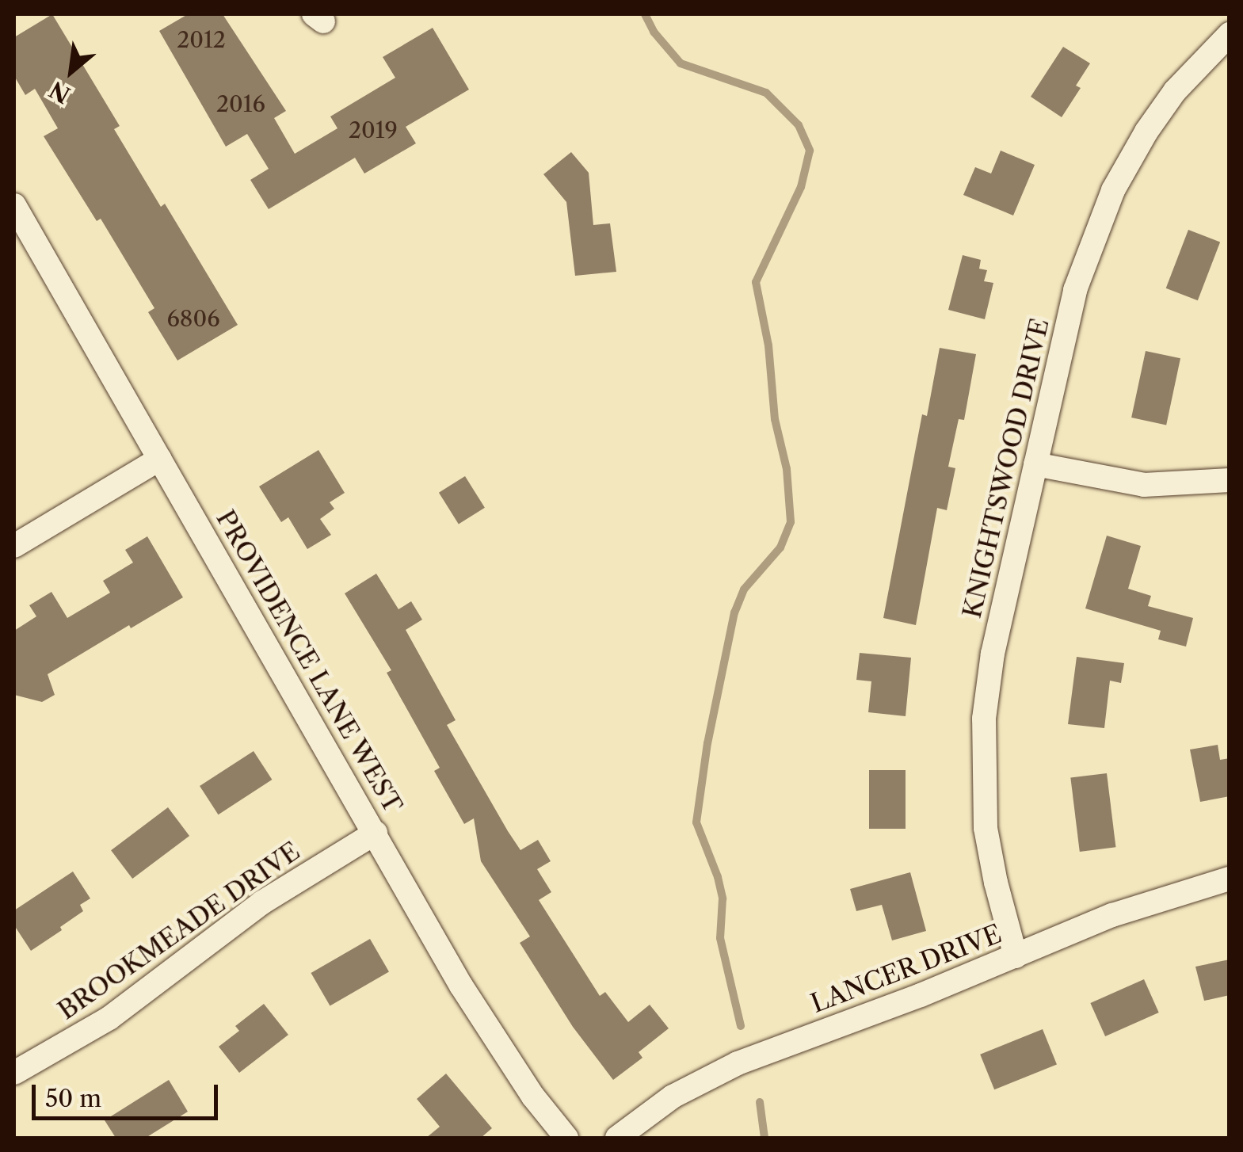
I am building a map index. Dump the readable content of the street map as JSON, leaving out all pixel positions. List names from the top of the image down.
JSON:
{
  "streets": {
    "street": [
      "KNIGHTSWOOD DRIVE",
      "PROVIDENCE LANE WEST",
      "BROOKMEADE DRIVE",
      "LANCER DRIVE"
    ]
  },
  "crossings": [
    ["KNIGHTSWOOD DRIVE", "LANCER DRIVE"],
    ["PROVIDENCE LANE WEST", "BROOKMEADE DRIVE"]
  ],
  "house_numbers": [
    "2012",
    "2016",
    "2019",
    "6806"
  ],
  "scale_bar": "50 m",
  "north": "bottom left"
}
